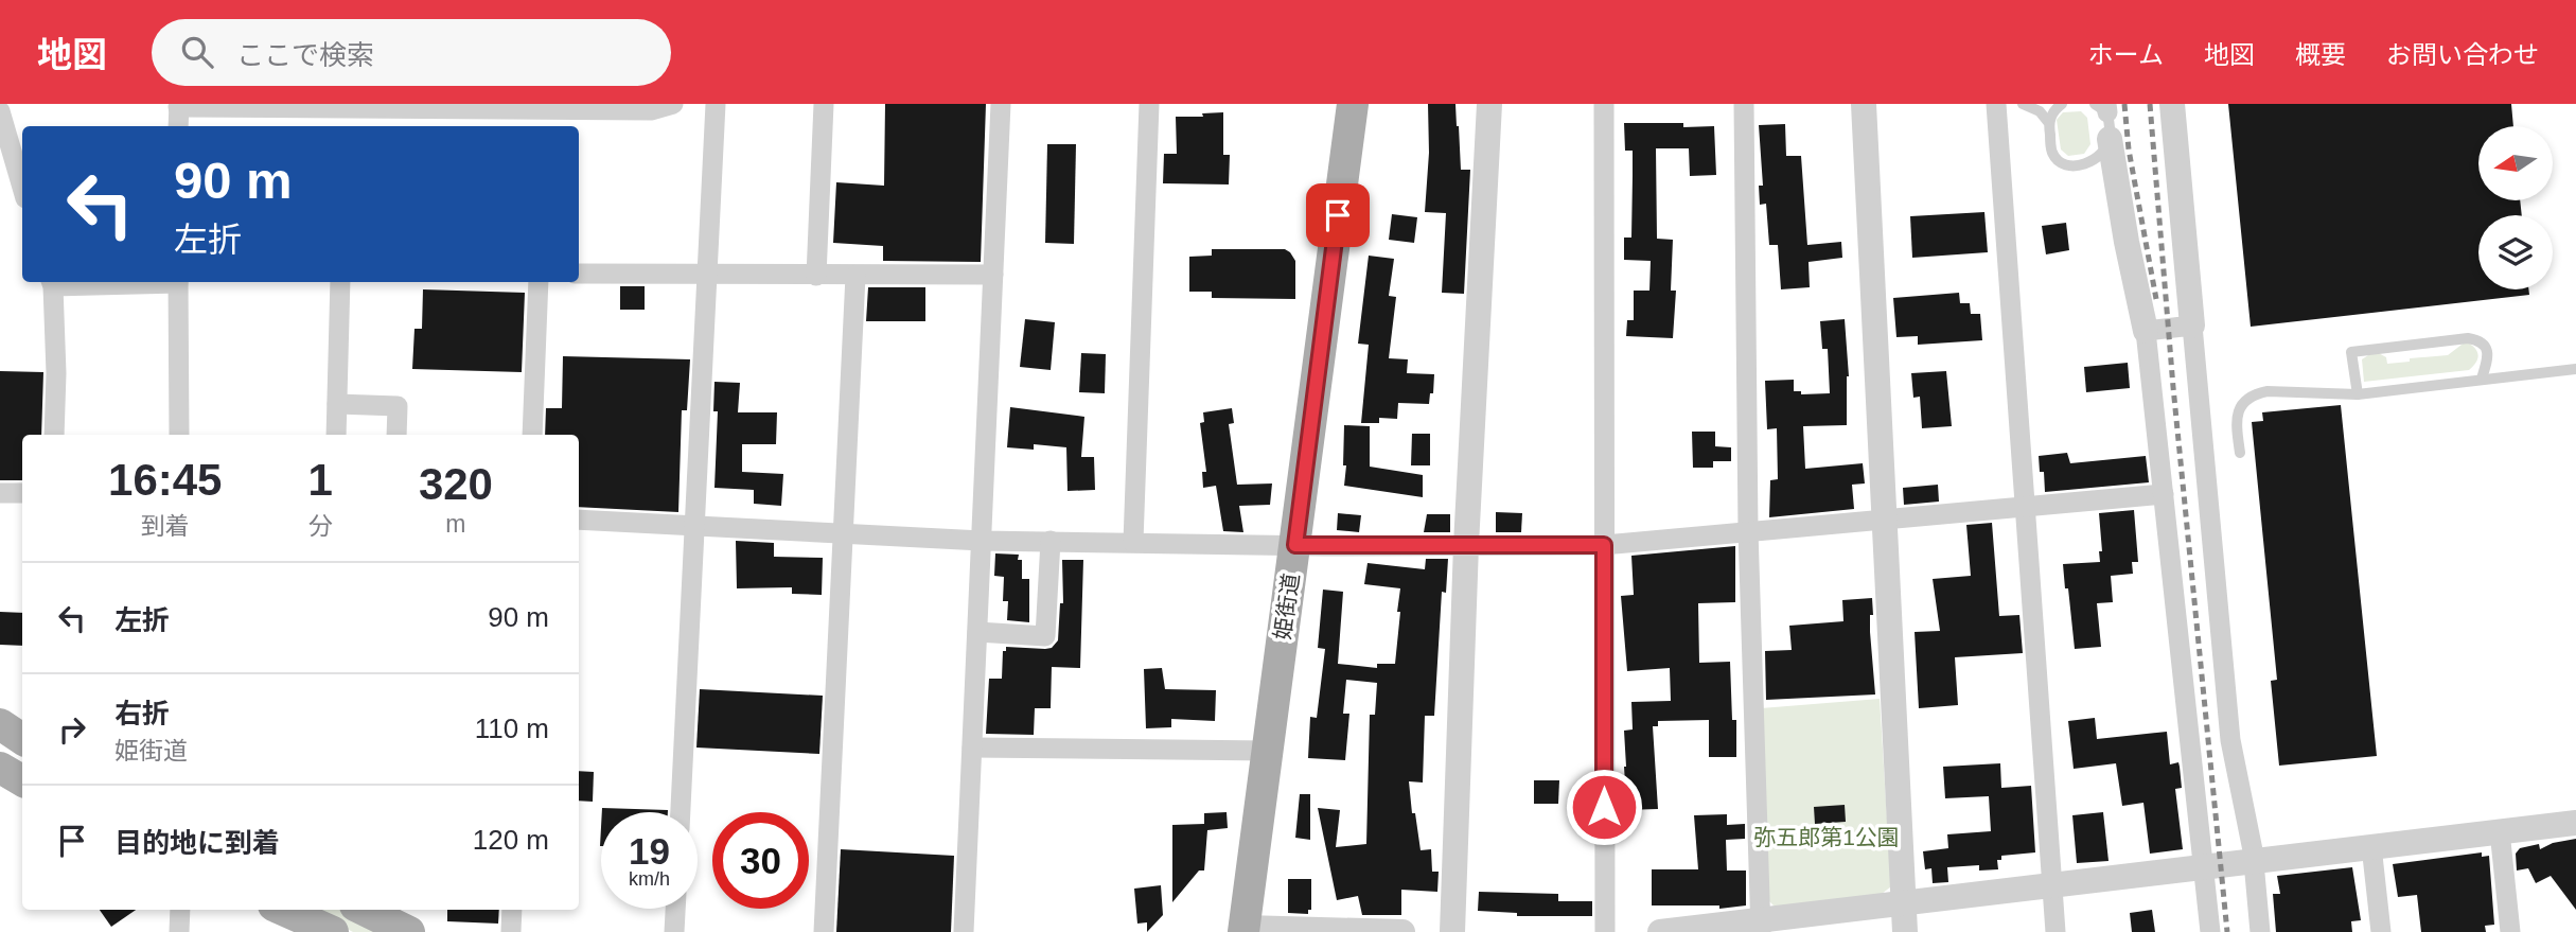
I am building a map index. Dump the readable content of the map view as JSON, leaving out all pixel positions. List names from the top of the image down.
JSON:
{
  "streets": {
    "main road": ["姫街道"]
  },
  "parks": ["弥五郎第1公園"],
  "north": "left",
  "page": {
    "header": "地図",
    "search": "ここで検索",
    "nav": [
      "ホーム",
      "地図",
      "概要",
      "お問い合わせ"
    ],
    "turn": ["90 m", "左折"],
    "eta": [
      "16:45",
      "到着",
      "1",
      "分",
      "320",
      "m"
    ],
    "list": [
      {
        "name": "左折",
        "value": "90 m"
      },
      {
        "name": "右折",
        "note": "姫街道",
        "value": "110 m"
      },
      {
        "name": "目的地に到着",
        "value": "120 m"
      }
    ],
    "speed": "19 km/h",
    "limit": "30"
  }
}
